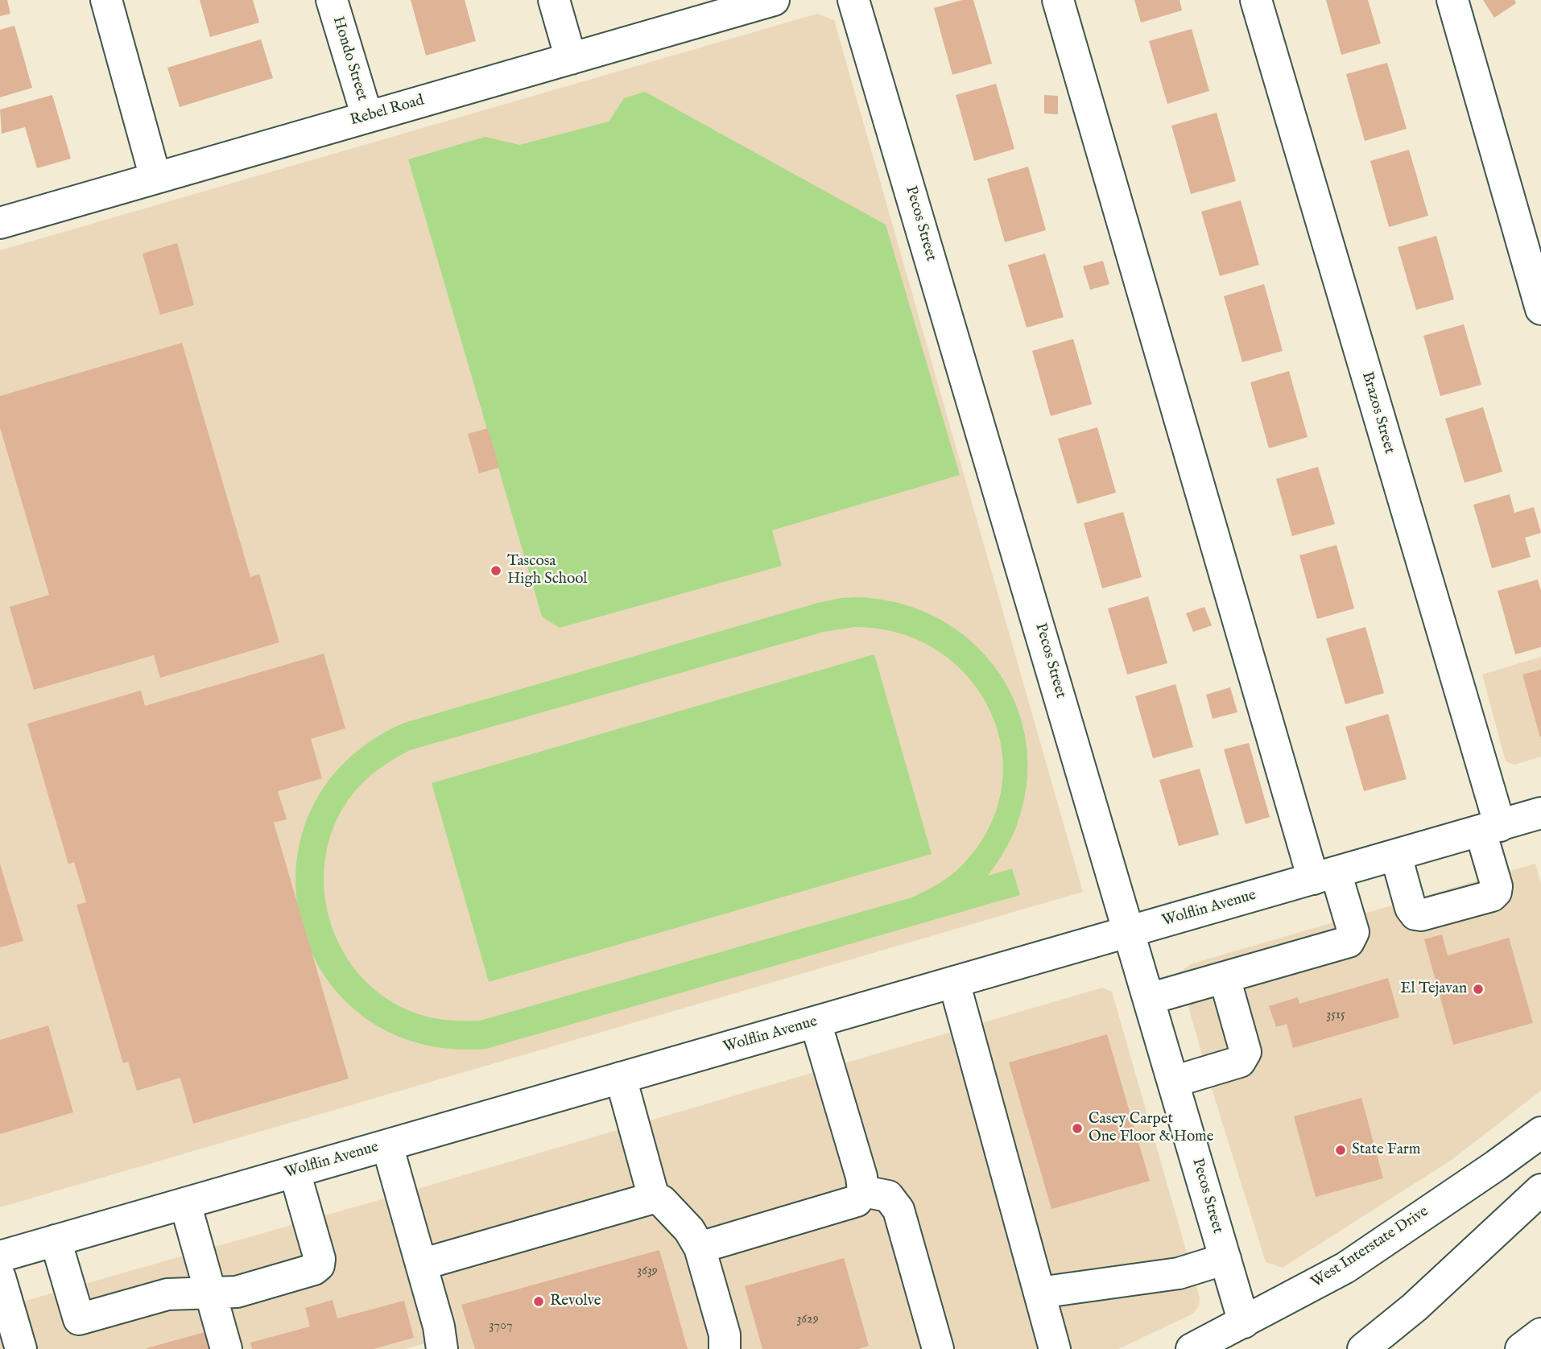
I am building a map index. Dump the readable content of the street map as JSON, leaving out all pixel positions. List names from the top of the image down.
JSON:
{
  "streets": {
    "main road": [
      "Hondo Street",
      "Rebel Road",
      "Pecos Street",
      "Brazos Street",
      "Wolflin Avenue",
      "West Interstate Drive"
    ]
  },
  "crossings": [
    ["Hondo Street", "Rebel Road"],
    ["Pecos Street", "Wolflin Avenue"],
    ["Pecos Street", "West Interstate Drive"],
    ["Brazos Street", "Wolflin Avenue"]
  ],
  "places": [
    "Tascosa High School",
    "El Tejavan",
    "Casey Carpet One Floor & Home",
    "State Farm",
    "Revolve"
  ],
  "house_numbers": [
    "3515",
    "3639",
    "3629",
    "3707"
  ]
}
